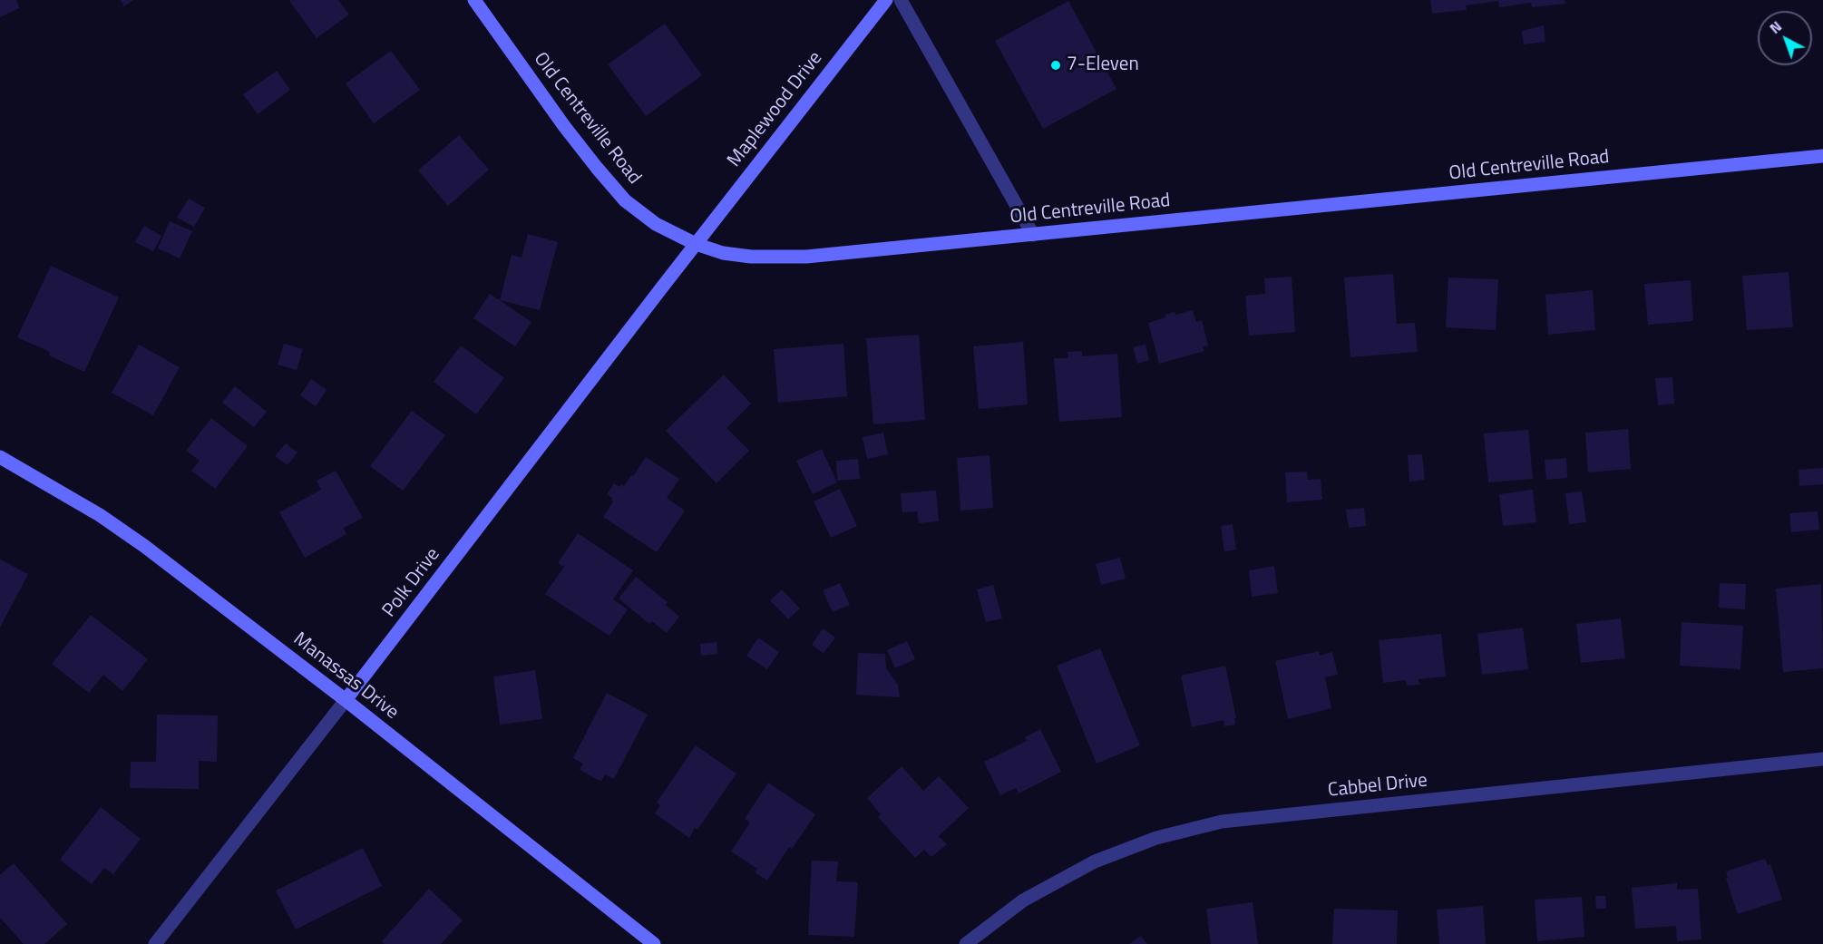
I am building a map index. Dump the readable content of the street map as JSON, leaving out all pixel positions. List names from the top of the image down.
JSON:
{
  "streets": {
    "main road": [
      "Maplewood Drive",
      "Old Centreville Road",
      "Polk Drive",
      "Manassas Drive"
    ],
    "street": ["Cabbel Drive"]
  },
  "crossings": [
    ["Maplewood Drive", "Old Centreville Road"],
    ["Maplewood Drive", "Polk Drive"],
    ["Old Centreville Road", "Polk Drive"],
    ["Polk Drive", "Manassas Drive"]
  ],
  "places": ["7-Eleven"],
  "north": "top left"
}
